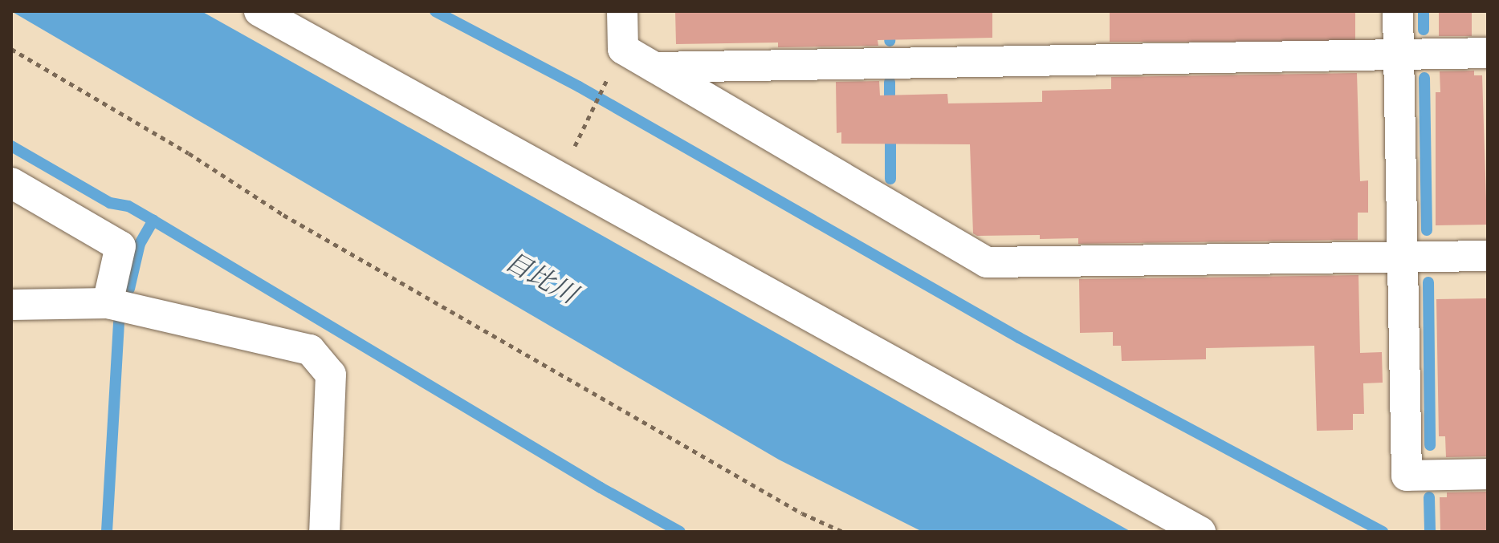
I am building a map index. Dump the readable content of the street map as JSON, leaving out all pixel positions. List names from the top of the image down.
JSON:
{
  "water": ["目比川"]
}
